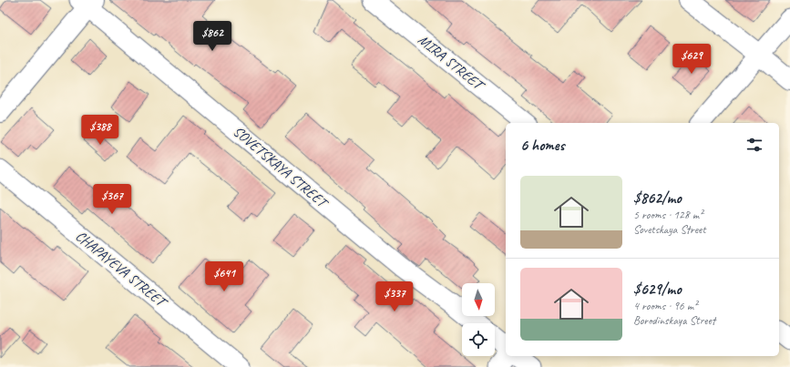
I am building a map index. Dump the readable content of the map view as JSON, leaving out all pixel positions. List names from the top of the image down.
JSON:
{
  "streets": {
    "street": ["MIRA STREET", "SOVETSKAYA STREET", "CHAPAYEVA STREET"]
  },
  "north": "bottom",
  "page": {
    "price": [
      "$862",
      "$629",
      "$388",
      "$367",
      "$641",
      "$337"
    ],
    "heading": "6 homes",
    "list": [
      {
        "name": "$862/mo",
        "note": "5 rooms · 128 m² · Sovetskaya Street"
      },
      {
        "name": "$629/mo",
        "note": "4 rooms · 96 m² · Borodinskaya Street"
      }
    ]
  }
}
